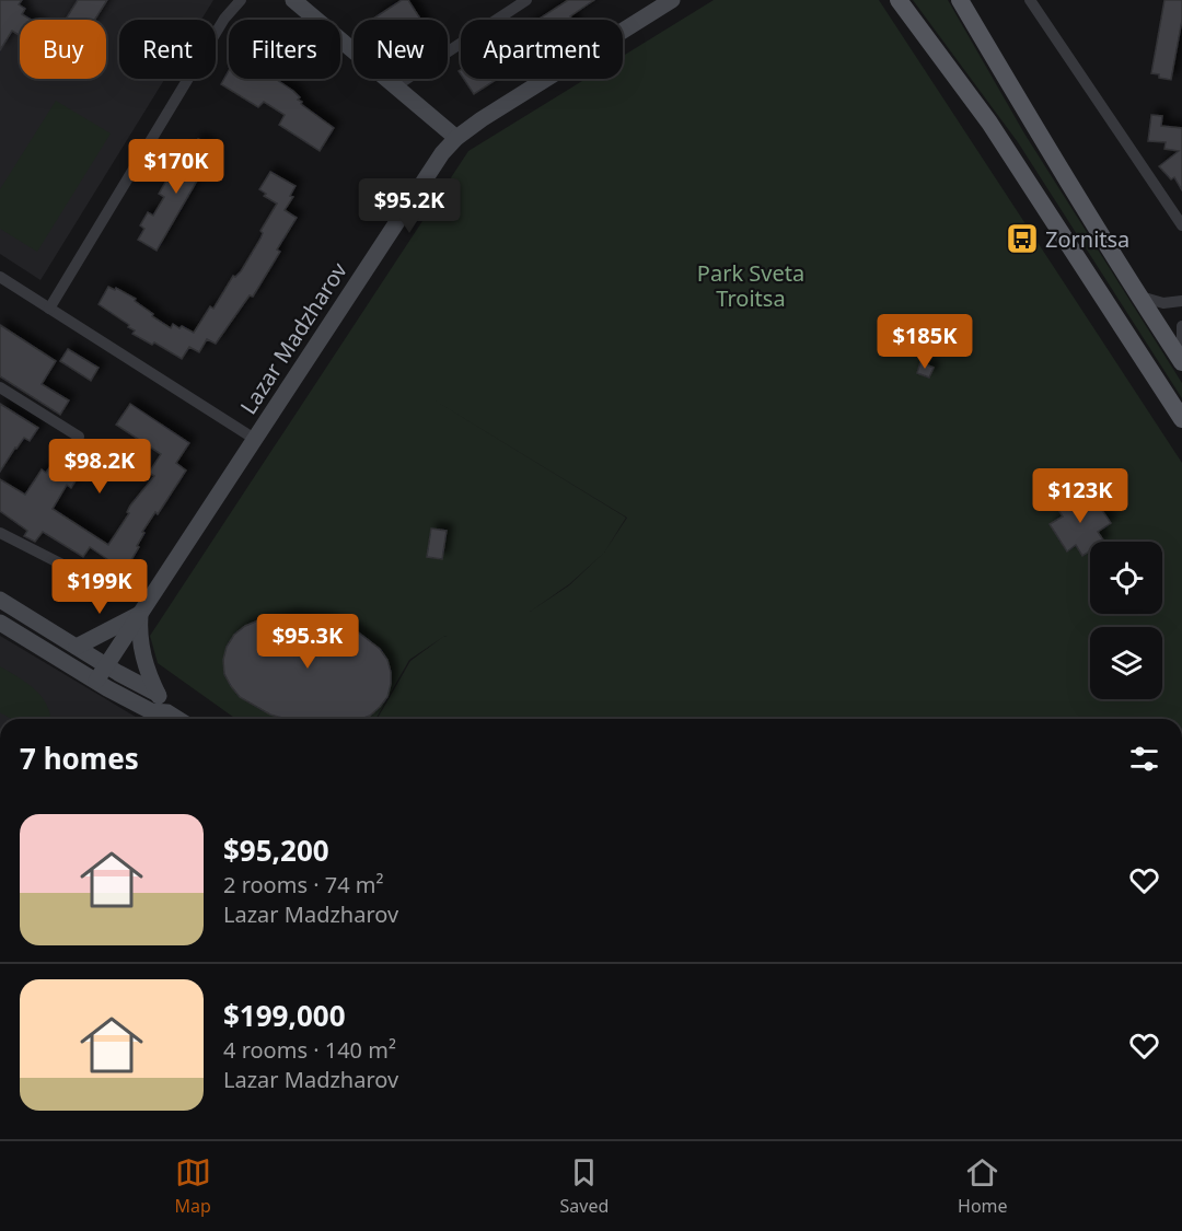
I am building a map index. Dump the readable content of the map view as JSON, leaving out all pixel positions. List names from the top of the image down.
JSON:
{
  "streets": {
    "main road": ["Lazar Madzharov"]
  },
  "parks": ["Park Sveta Troitsa"],
  "places": {
    "bus stop": ["Zornitsa"]
  },
  "page": {
    "chip": [
      "Buy",
      "Rent",
      "Filters",
      "New",
      "Apartment"
    ],
    "price": [
      "$170K",
      "$95.2K",
      "$185K",
      "$98.2K",
      "$123K",
      "$199K",
      "$95.3K"
    ],
    "heading": "7 homes",
    "list": [
      {
        "name": "$95,200",
        "note": "2 rooms · 74 m² · Lazar Madzharov"
      },
      {
        "name": "$199,000",
        "note": "4 rooms · 140 m² · Lazar Madzharov"
      }
    ],
    "tabs": ["Map", "Saved", "Home"]
  }
}
